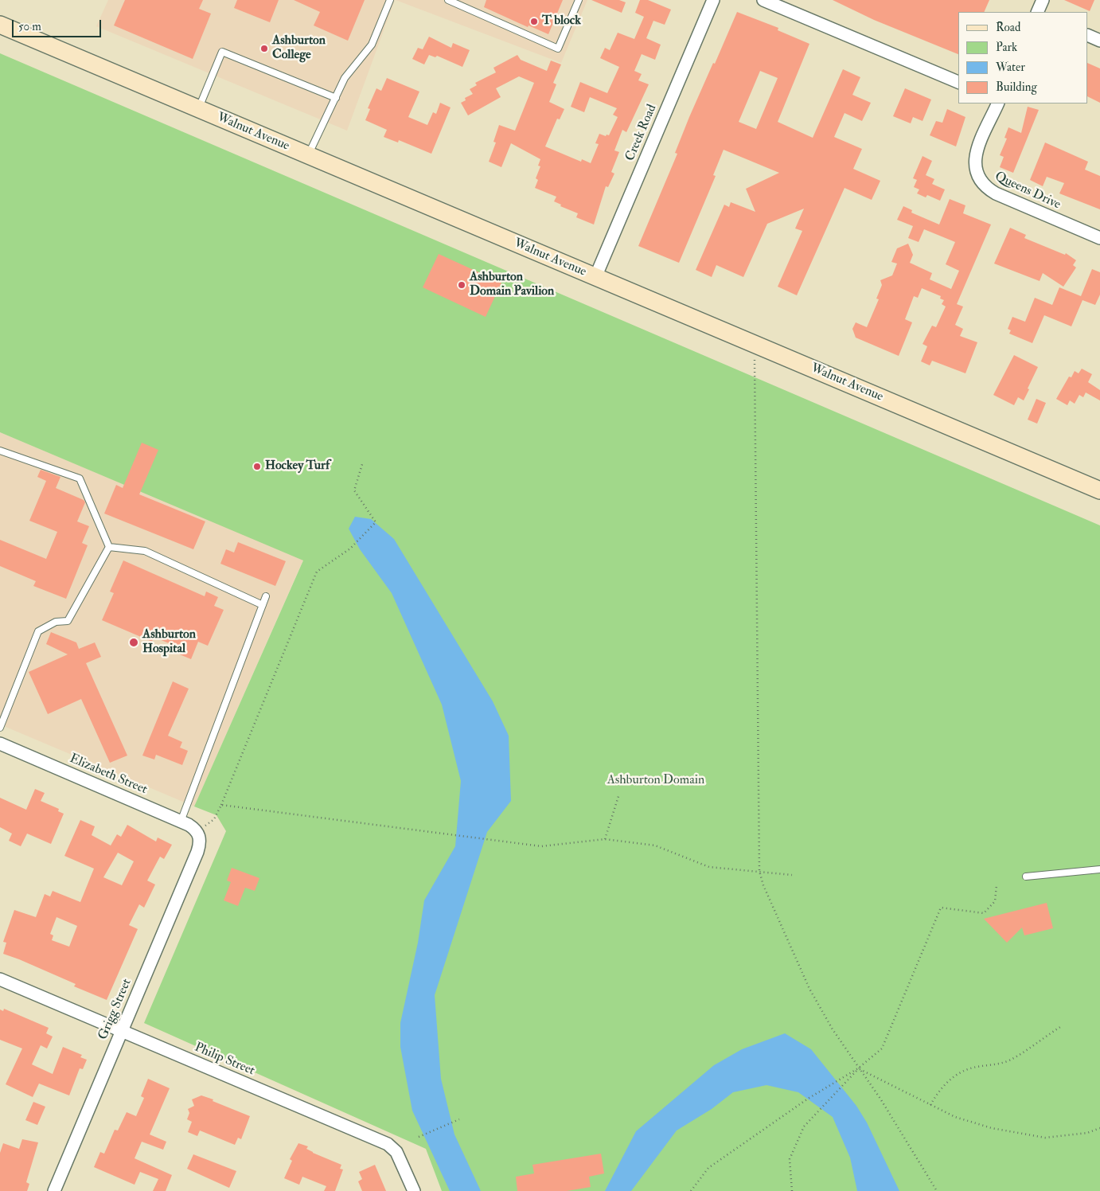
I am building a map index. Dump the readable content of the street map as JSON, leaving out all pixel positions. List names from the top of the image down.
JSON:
{
  "streets": {
    "main road": ["Walnut Avenue"],
    "street": [
      "Creek Road",
      "Queens Drive",
      "Elizabeth Street",
      "Grigg Street",
      "Philip Street"
    ]
  },
  "crossings": [
    ["Walnut Avenue", "Creek Road"],
    ["Elizabeth Street", "Grigg Street"],
    ["Grigg Street", "Philip Street"]
  ],
  "parks": ["Ashburton Domain"],
  "places": [
    "T block",
    "Ashburton College",
    "Ashburton Domain Pavilion",
    "Hockey Turf",
    "Ashburton Hospital"
  ],
  "legend": [
    "Road",
    "Park",
    "Water",
    "Building"
  ],
  "scale_bar": "50 m"
}
